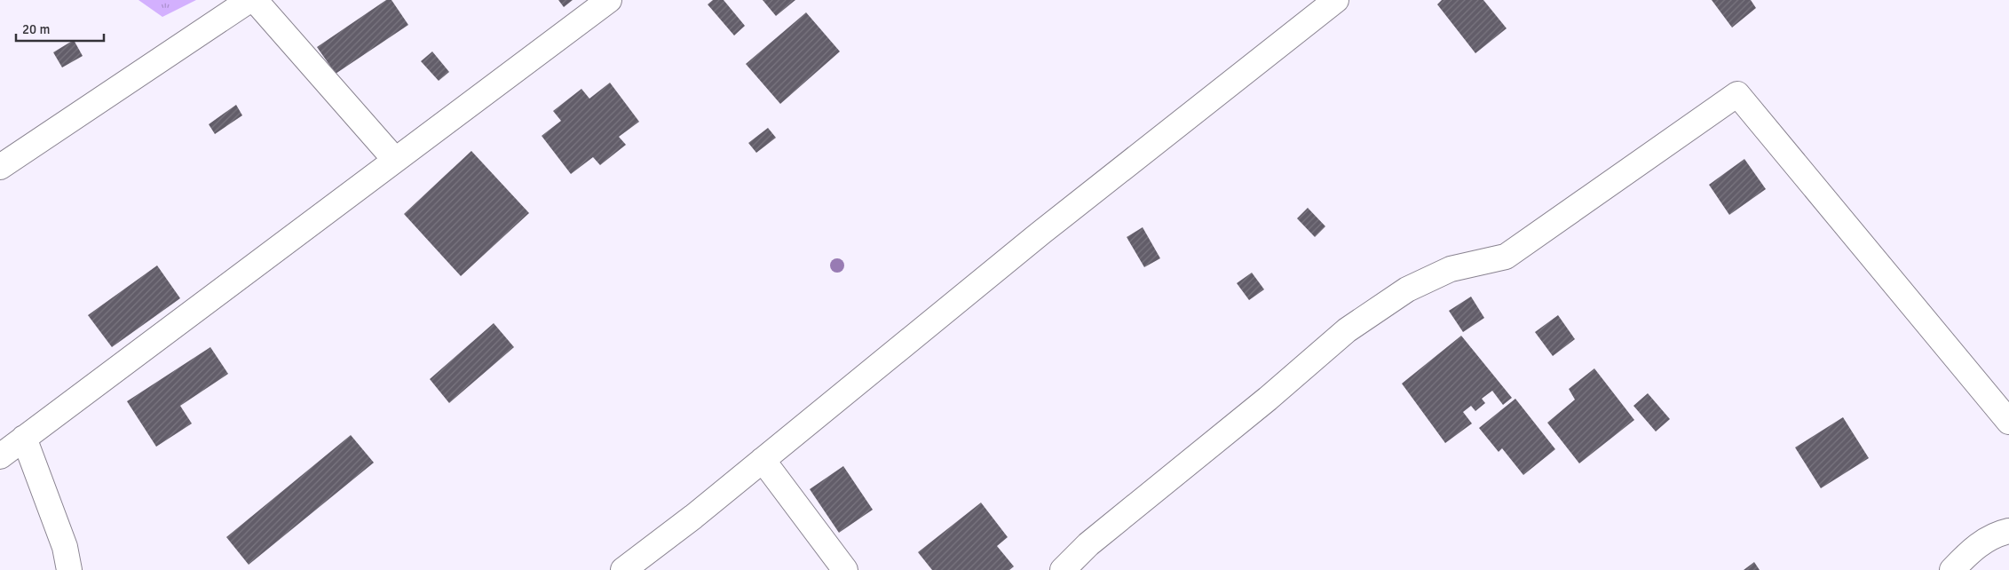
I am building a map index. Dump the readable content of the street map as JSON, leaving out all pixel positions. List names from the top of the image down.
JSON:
{
  "scale_bar": "20 m"
}
